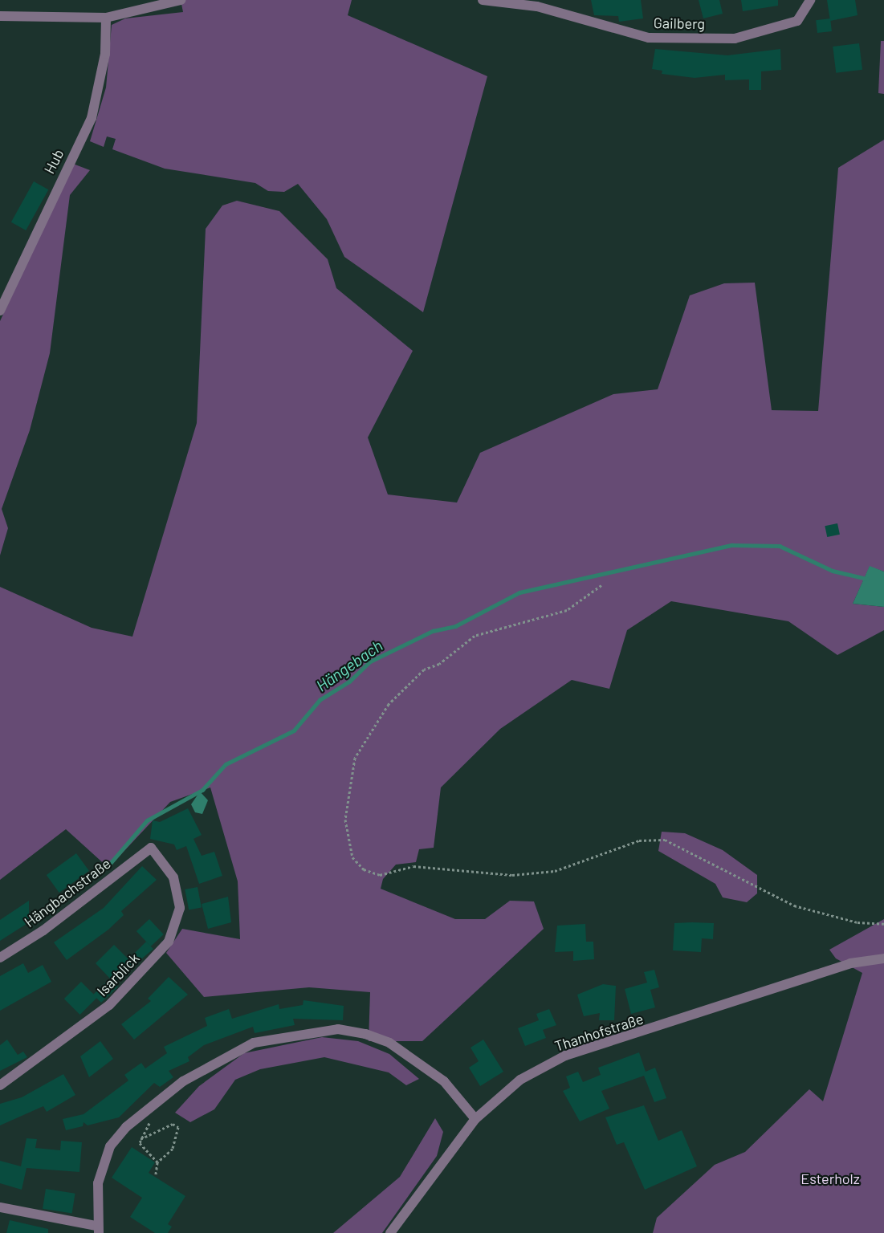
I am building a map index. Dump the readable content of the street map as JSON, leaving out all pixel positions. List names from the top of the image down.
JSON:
{
  "streets": {
    "street": [
      "Gailberg",
      "Hub",
      "Hängbachstraße",
      "Isarblick",
      "Thanhofstraße"
    ]
  },
  "crossings": [
    ["Hängbachstraße", "Isarblick"]
  ],
  "water": ["Hängebach"],
  "parks": ["Esterholz"]
}
